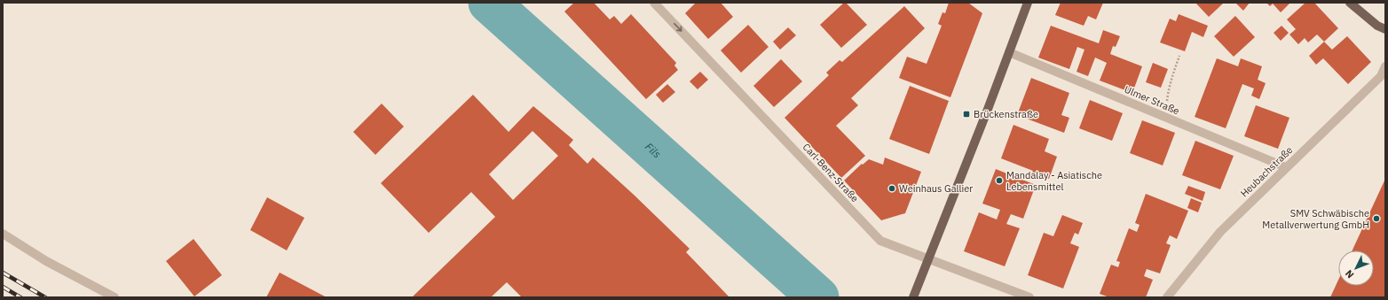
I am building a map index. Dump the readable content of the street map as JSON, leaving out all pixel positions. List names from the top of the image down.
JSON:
{
  "streets": {
    "street": ["Ulmer Straße", "Heubachstraße", "Carl-Benz-Straße"]
  },
  "crossings": [
    ["Ulmer Straße", "Heubachstraße"]
  ],
  "one_way": ["Carl-Benz-Straße"],
  "water": ["Fils"],
  "places": {
    "transit": ["Brückenstraße"],
    "other": ["Mandalay - Asiatische Lebensmittel", "Weinhaus Gallier", "SMV Schwäbische Metallverwertung GmbH"]
  },
  "north": "bottom left"
}
